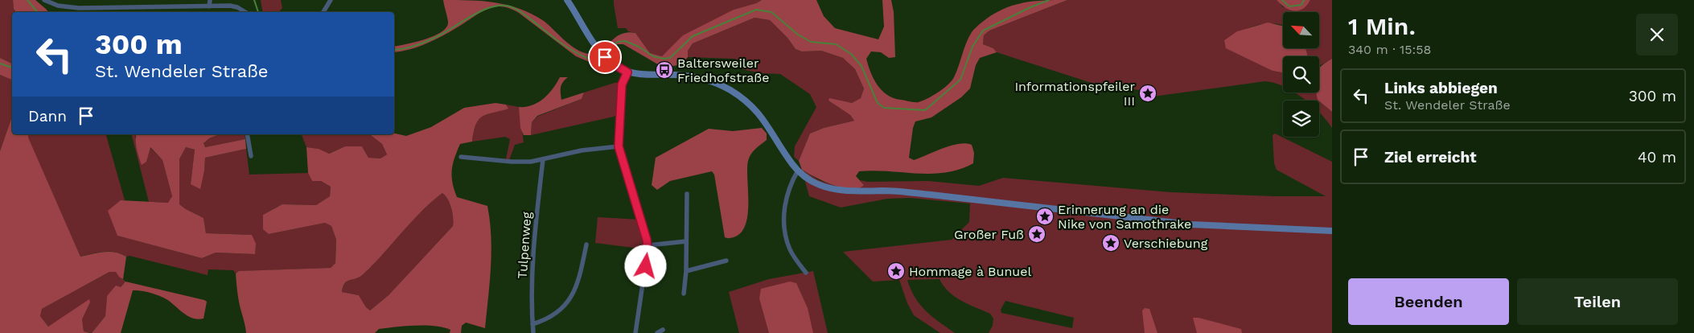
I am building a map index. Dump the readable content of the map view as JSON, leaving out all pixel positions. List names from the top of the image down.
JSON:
{
  "streets": {
    "street": ["Tulpenweg"]
  },
  "places": {
    "bus stop": ["Baltersweiler Friedhofstraße"],
    "place": [
      "Informationspfeiler III",
      "Erinnerung an die Nike von Samothrake",
      "Großer Fuß",
      "Verschiebung",
      "Hommage à Bunuel"
    ]
  },
  "north": "top left",
  "page": {
    "heading": ["1 Min.", "340 m · 15:58"],
    "turn": ["300 m", "St. Wendeler Straße"],
    "list": [
      {
        "name": "Links abbiegen",
        "note": "St. Wendeler Straße",
        "value": "300 m"
      },
      {
        "name": "Ziel erreicht",
        "value": "40 m"
      }
    ],
    "then": "Dann",
    "buttons": ["Beenden", "Teilen"]
  }
}
